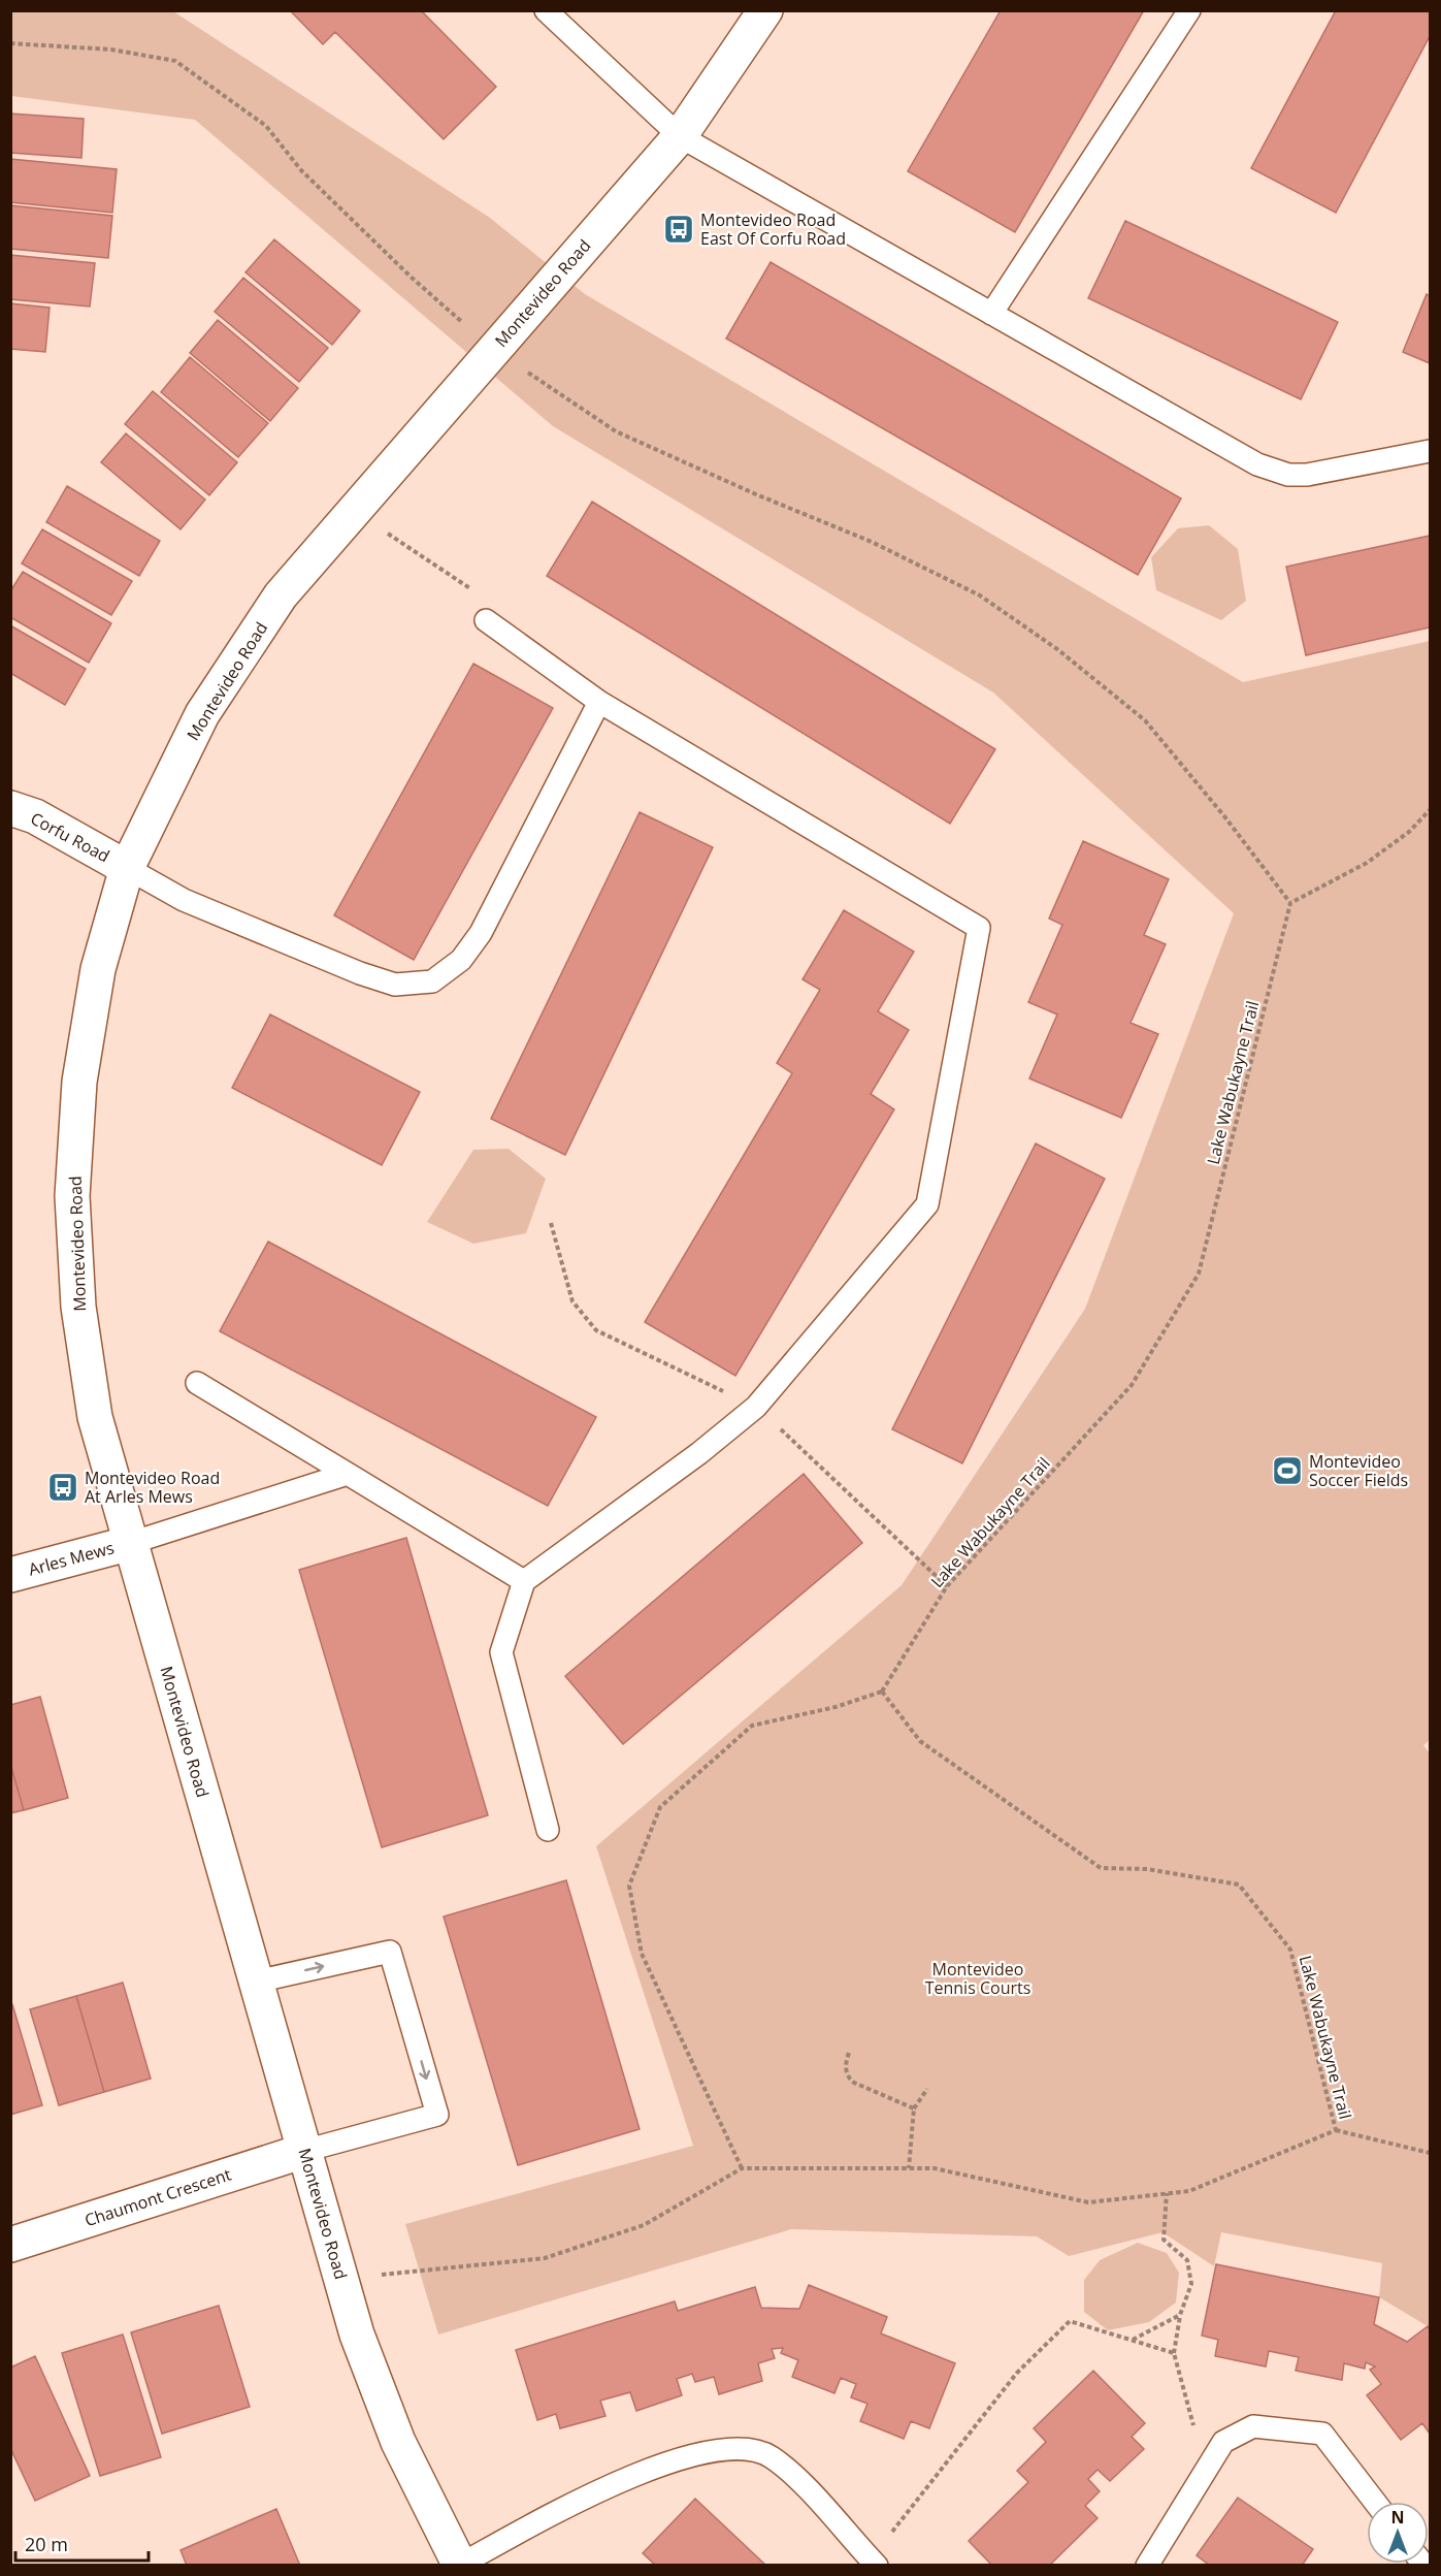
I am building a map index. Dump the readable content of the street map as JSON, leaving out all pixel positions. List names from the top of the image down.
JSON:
{
  "streets": {
    "street": [
      "Montevideo Road",
      "Corfu Road",
      "Arles Mews",
      "Chaumont Crescent"
    ],
    "path": ["Lake Wabukayne Trail"]
  },
  "crossings": [
    ["Montevideo Road", "Corfu Road"],
    ["Montevideo Road", "Arles Mews"],
    ["Montevideo Road", "Chaumont Crescent"]
  ],
  "parks": ["Montevideo Tennis Courts"],
  "places": {
    "bus stop": ["Montevideo Road East Of Corfu Road", "Montevideo Road At Arles Mews"],
    "sports": ["Montevideo Soccer Fields"]
  },
  "scale_bar": "20 m",
  "north": "top"
}
